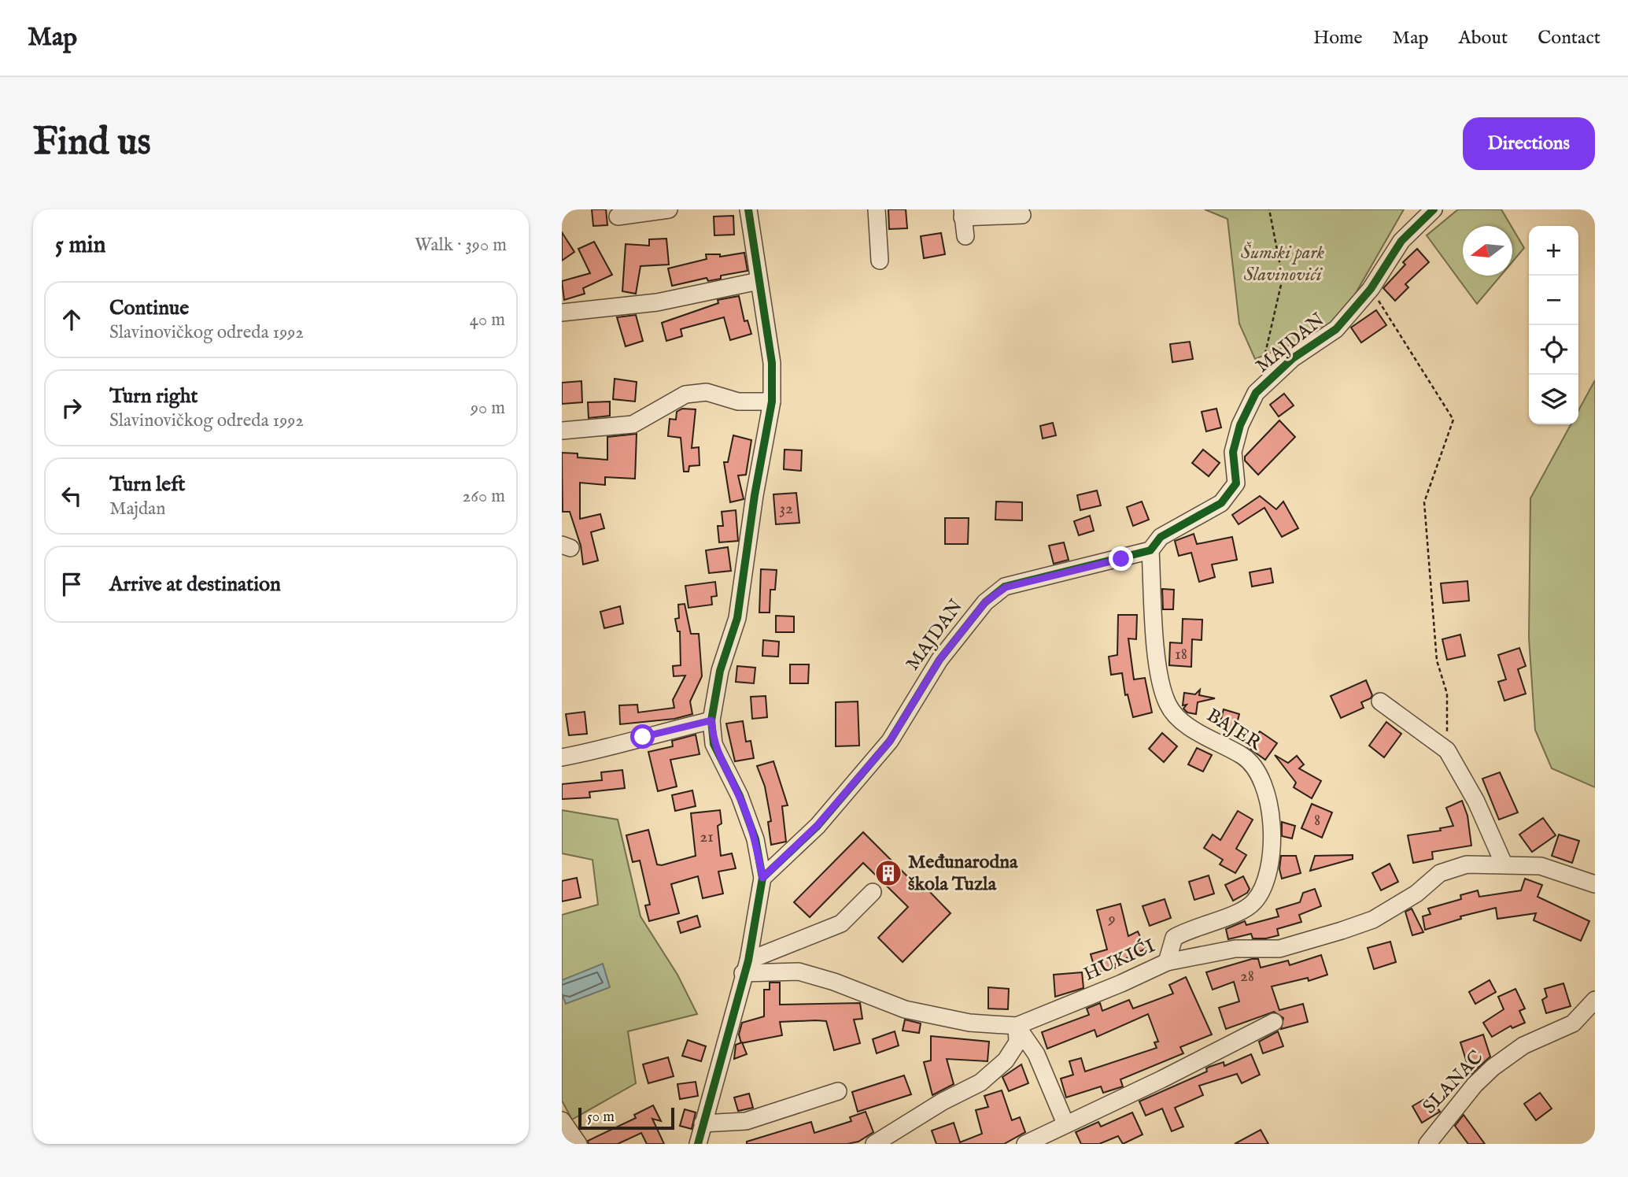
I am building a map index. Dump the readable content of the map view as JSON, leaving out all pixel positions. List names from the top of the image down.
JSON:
{
  "streets": {
    "street": [
      "MAJDAN",
      "BAJER",
      "HUKIĆI",
      "SLANAC"
    ]
  },
  "crossings": [
    ["MAJDAN", "BAJER"],
    ["BAJER", "HUKIĆI"]
  ],
  "parks": ["Šumski park Slavinovići"],
  "places": {
    "building": ["Međunarodna škola Tuzla"]
  },
  "house_numbers": [
    "32",
    "18",
    "8",
    "21",
    "9",
    "28"
  ],
  "scale_bar": "50 m",
  "north": "left",
  "page": {
    "header": "Map",
    "nav": [
      "Home",
      "Map",
      "About",
      "Contact"
    ],
    "buttons": "Directions",
    "title": "Find us",
    "heading": ["5 min", "Walk · 390 m"],
    "map_buttons": ["+", "−"],
    "list": [
      ["Continue", "Slavinovičkog odreda 1992", "40 m"],
      ["Turn right", "Slavinovičkog odreda 1992", "90 m"],
      ["Turn left", "Majdan", "260 m"],
      "Arrive at destination"
    ],
    "scale": "50 m"
  }
}
